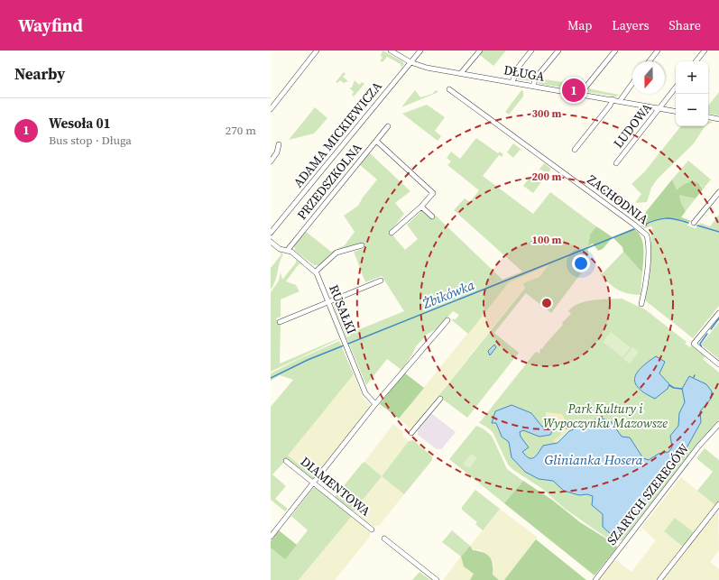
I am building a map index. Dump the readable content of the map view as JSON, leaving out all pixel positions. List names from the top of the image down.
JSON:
{
  "streets": {
    "street": [
      "DŁUGA",
      "LUDOWA",
      "ADAMA MICKIEWICZA",
      "PRZEDSZKOLNA",
      "ZACHODNIA",
      "RUSAŁKI",
      "DIAMENTOWA",
      "SZARYCH SZEREGÓW"
    ]
  },
  "crossings": [
    ["DŁUGA", "LUDOWA"],
    ["DŁUGA", "ADAMA MICKIEWICZA"],
    ["PRZEDSZKOLNA", "RUSAŁKI"]
  ],
  "water": ["Żbikówka", "Glinianka Hosera"],
  "parks": ["Park Kultury i Wypoczynku Mazowsze"],
  "north": "bottom",
  "page": {
    "header": "Wayfind",
    "nav": ["Map", "Layers", "Share"],
    "heading": "Nearby",
    "map_buttons": ["+", "−"],
    "pins": "1",
    "list": [
      {
        "mark": "1",
        "name": "Wesoła 01",
        "note": "Bus stop · Długa",
        "value": "270 m"
      }
    ]
  },
  "rings": ["300 m", "200 m", "100 m"]
}
